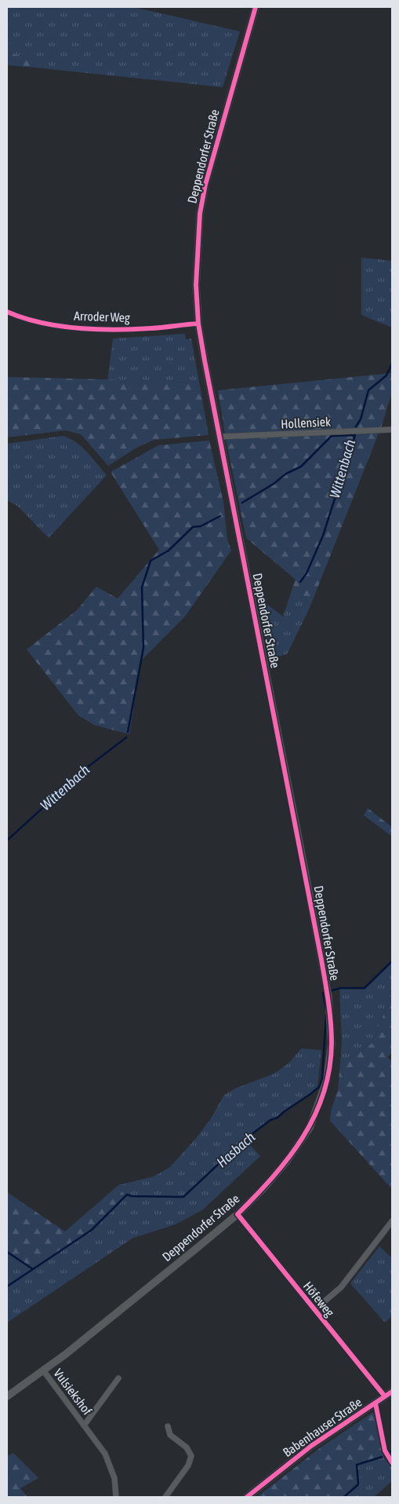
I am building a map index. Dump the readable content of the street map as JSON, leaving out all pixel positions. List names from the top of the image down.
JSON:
{
  "streets": {
    "main road": ["Babenhauser Straße"],
    "street": [
      "Deppendorfer Straße",
      "Arroder Weg",
      "Hollensiek",
      "Höfeweg",
      "Vulsiekshof"
    ]
  },
  "crossings": [
    ["Deppendorfer Straße", "Arroder Weg"],
    ["Deppendorfer Straße", "Hollensiek"],
    ["Deppendorfer Straße", "Höfeweg"],
    ["Deppendorfer Straße", "Vulsiekshof"],
    ["Höfeweg", "Babenhauser Straße"]
  ],
  "water": ["Wittenbach", "Hasbach"]
}
